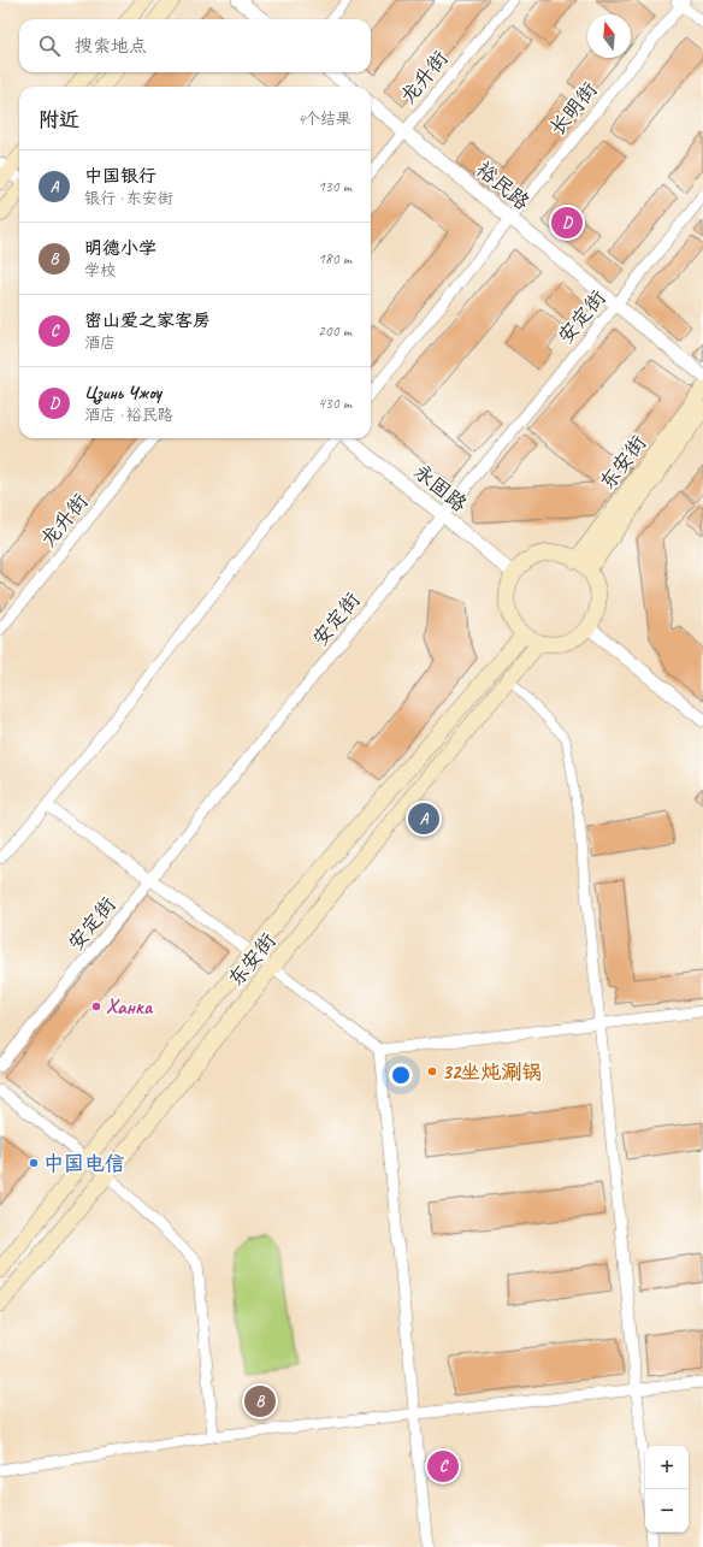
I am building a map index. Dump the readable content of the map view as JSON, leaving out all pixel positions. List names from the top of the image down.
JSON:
{
  "streets": {
    "main road": ["东安街"],
    "street": [
      "龙升街",
      "长明街",
      "裕民路",
      "安定街",
      "永固路"
    ]
  },
  "crossings": [
    ["龙升街", "裕民路"],
    ["长明街", "裕民路"],
    ["裕民路", "安定街"],
    ["安定街", "永固路"],
    ["东安街", "永固路"]
  ],
  "places": ["Ханка", "32坐炖涮锅", "中国电信"],
  "north": "top",
  "page": {
    "search": "搜索地点",
    "heading": ["附近", "4个结果"],
    "list": [
      {
        "mark": "A",
        "name": "中国银行",
        "note": "银行 · 东安街",
        "value": "130 m"
      },
      {
        "mark": "B",
        "name": "明德小学",
        "note": "学校",
        "value": "180 m"
      },
      {
        "mark": "C",
        "name": "密山爱之家客房",
        "note": "酒店",
        "value": "200 m"
      },
      {
        "mark": "D",
        "name": "Цзинь Чжоу",
        "note": "酒店 · 裕民路",
        "value": "430 m"
      }
    ],
    "pins": [
      "D",
      "A",
      "B",
      "C"
    ],
    "map_buttons": ["+", "−"]
  }
}
